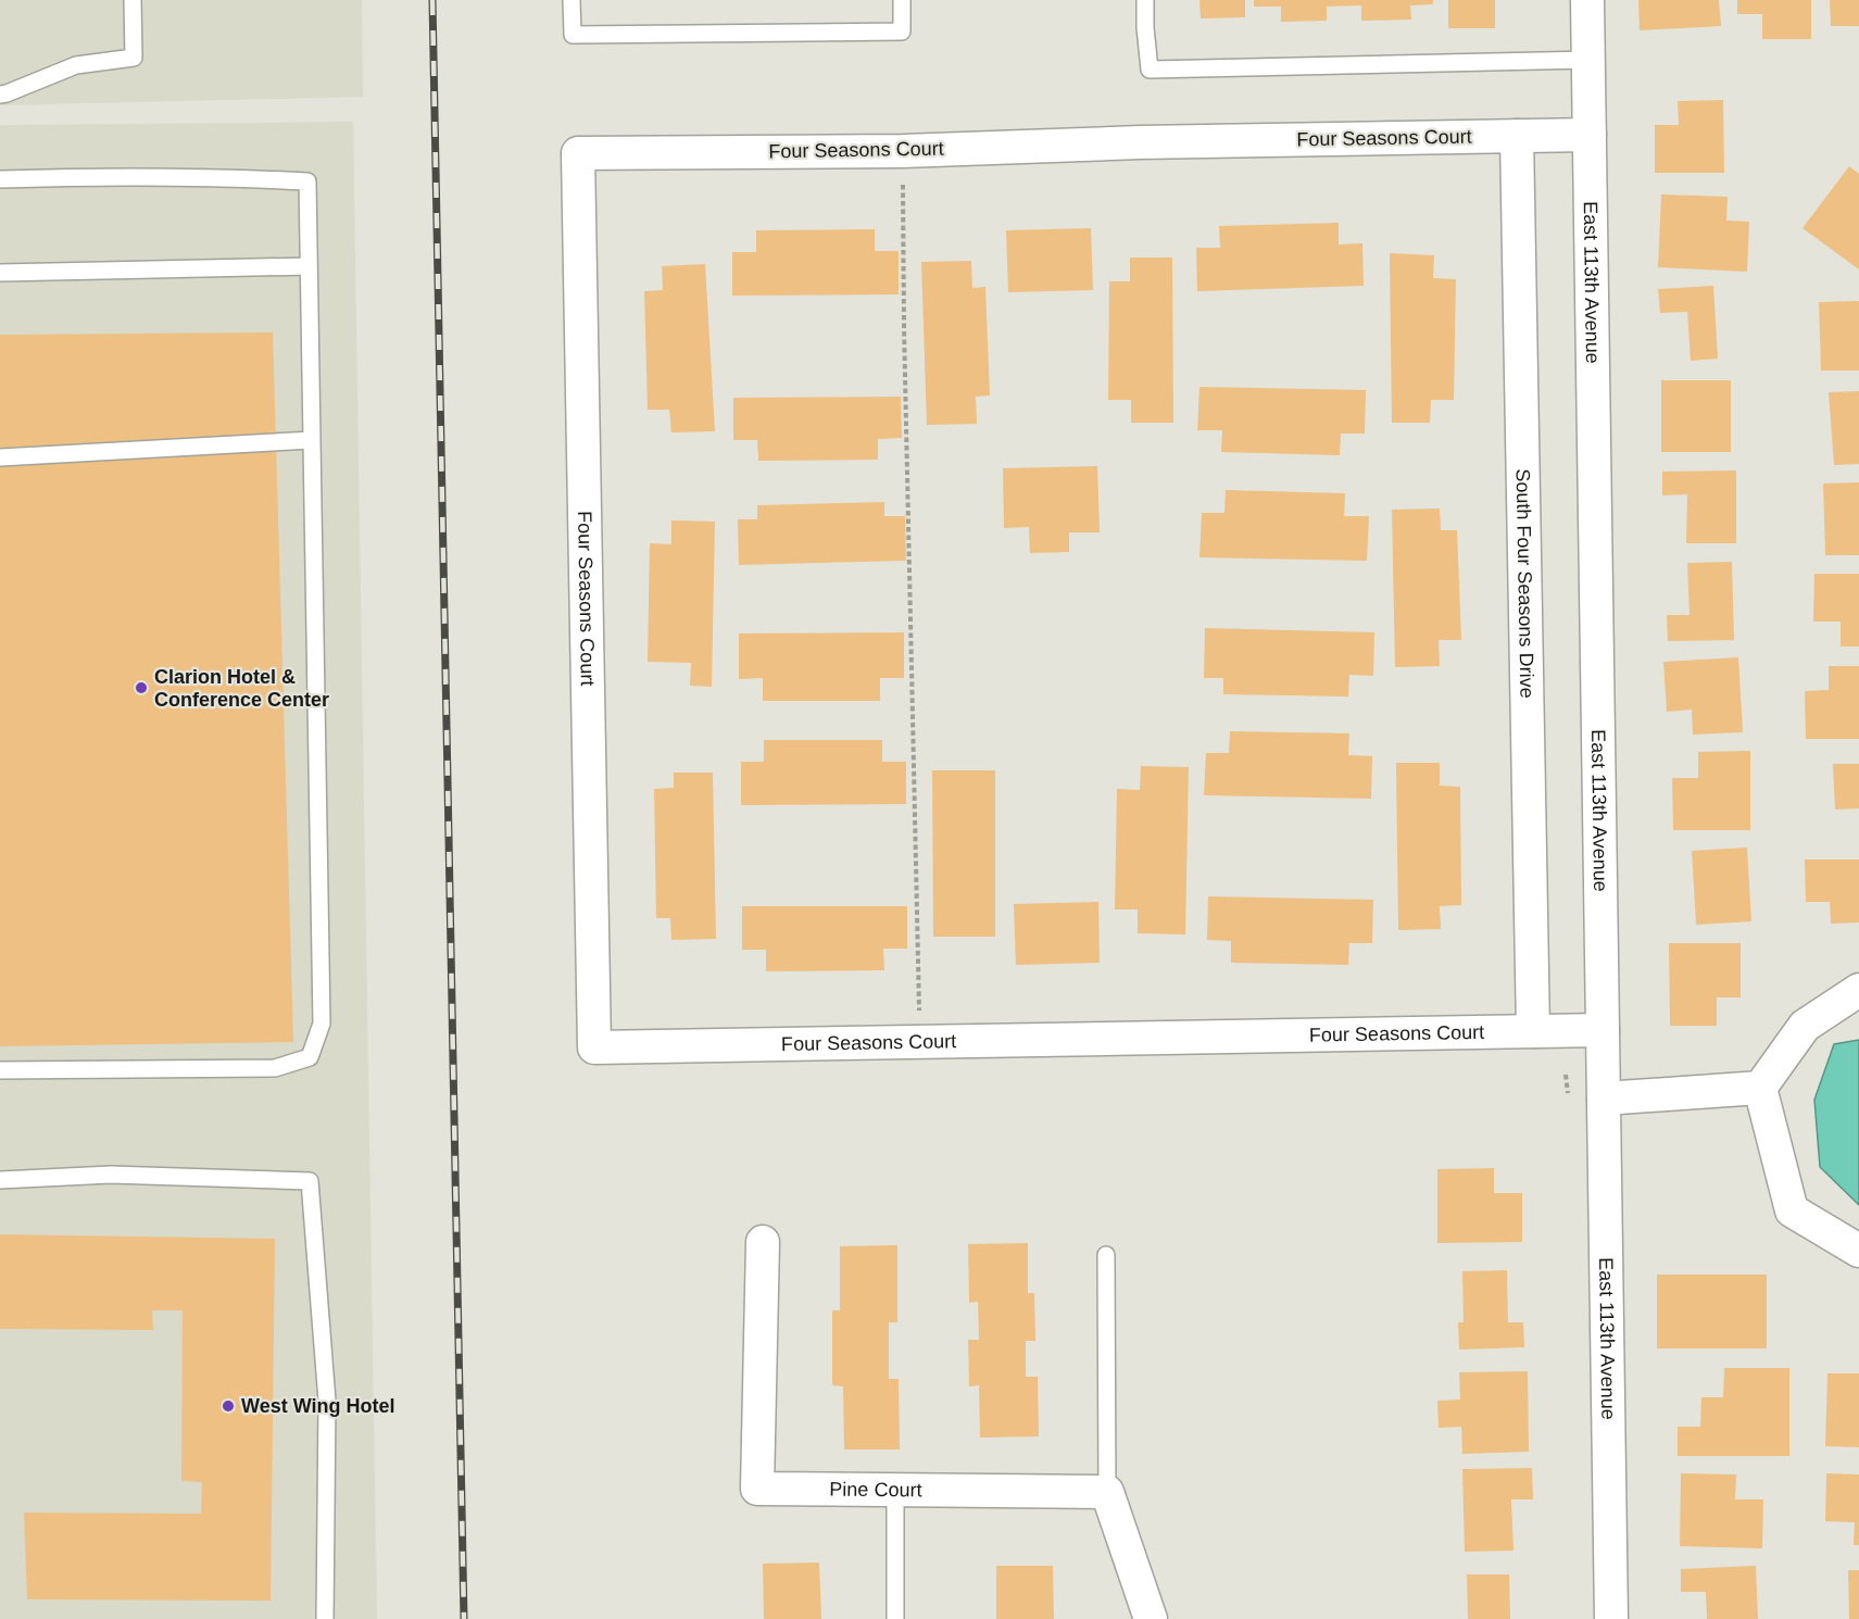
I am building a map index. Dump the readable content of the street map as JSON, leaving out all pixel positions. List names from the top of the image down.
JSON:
{
  "streets": {
    "street": [
      "Four Seasons Court",
      "East 113th Avenue",
      "South Four Seasons Drive",
      "Pine Court"
    ]
  },
  "crossings": [
    ["Four Seasons Court", "East 113th Avenue"],
    ["Four Seasons Court", "South Four Seasons Drive"]
  ],
  "places": ["Clarion Hotel & Conference Center", "West Wing Hotel"]
}
